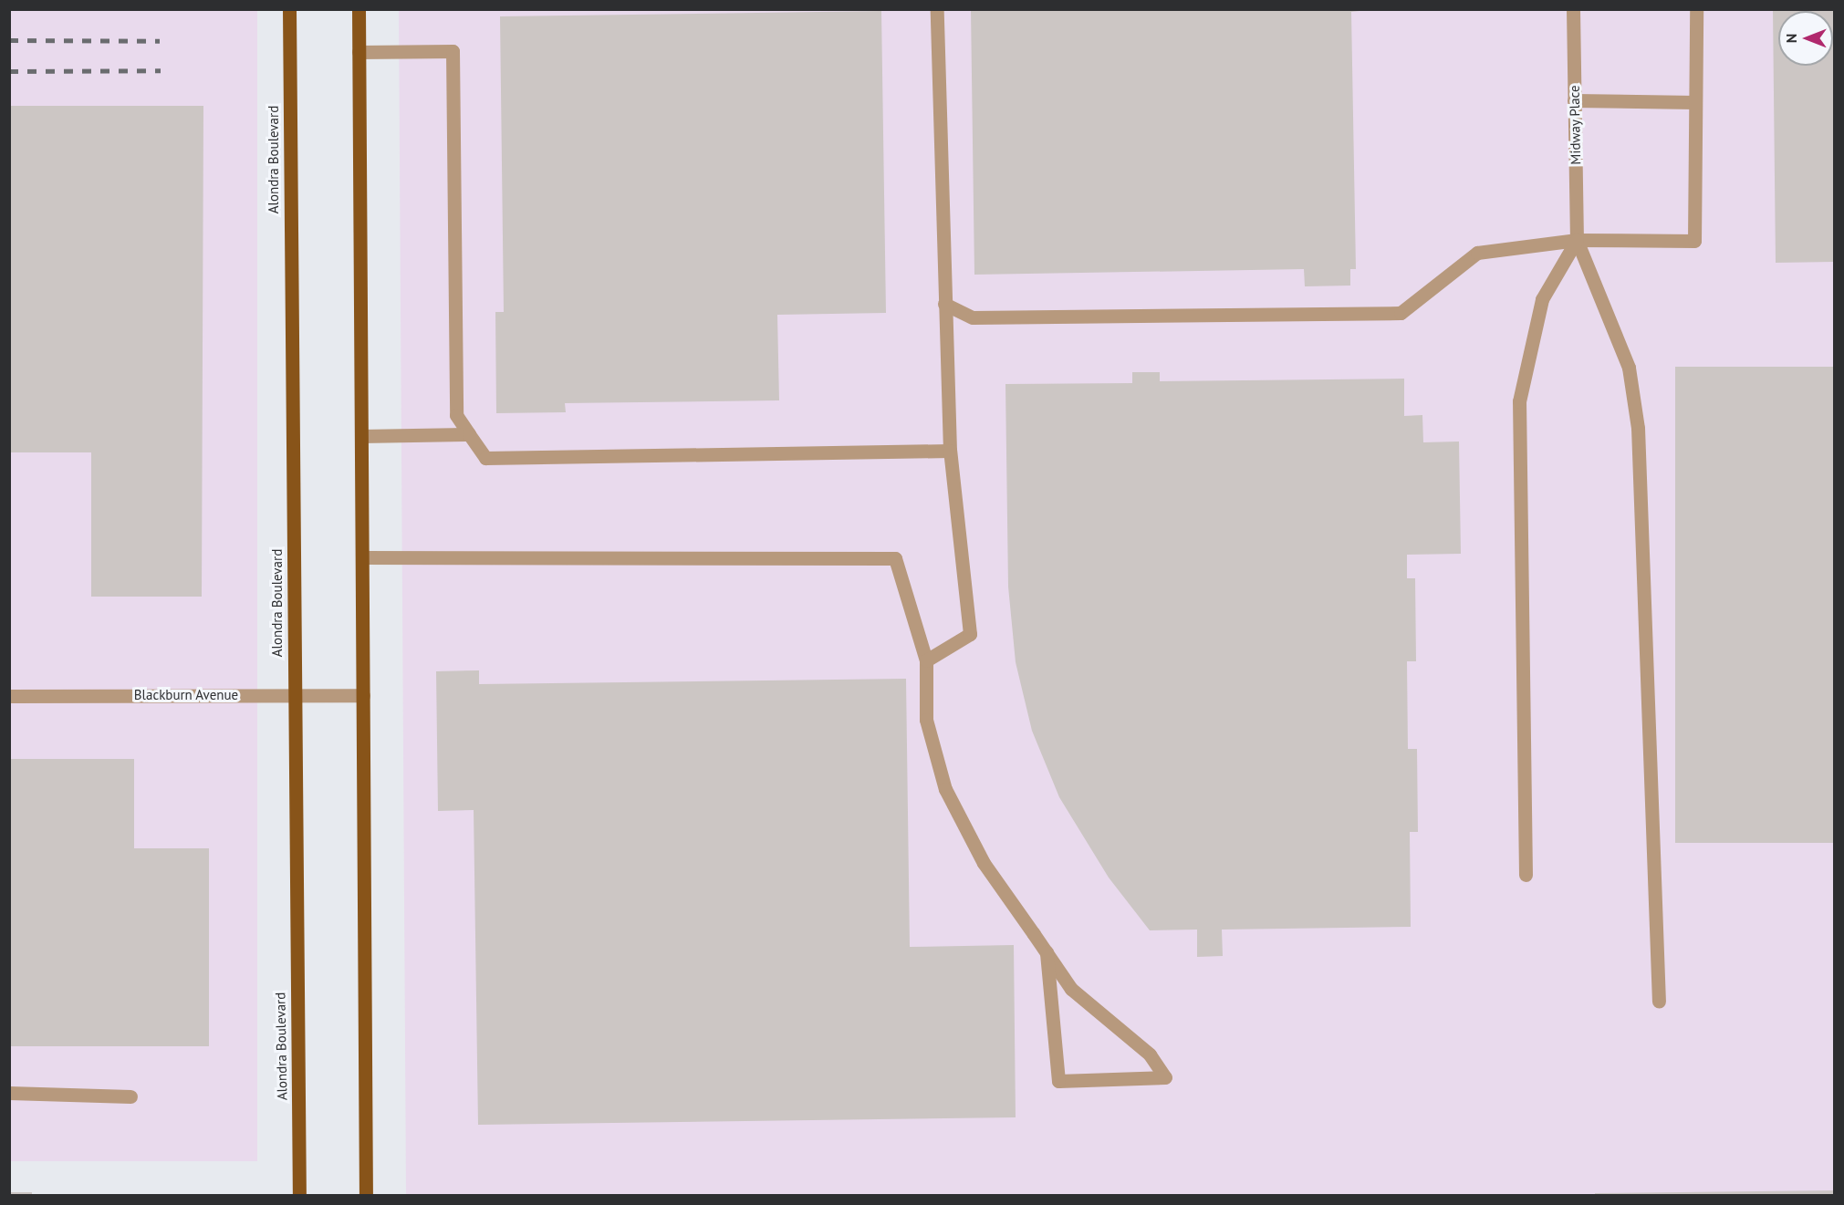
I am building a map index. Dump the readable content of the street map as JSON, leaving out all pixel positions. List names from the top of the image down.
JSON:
{
  "streets": {
    "main road": ["Alondra Boulevard"],
    "street": ["Midway Place", "Blackburn Avenue"]
  },
  "crossings": [
    ["Alondra Boulevard", "Blackburn Avenue"]
  ],
  "north": "left"
}
